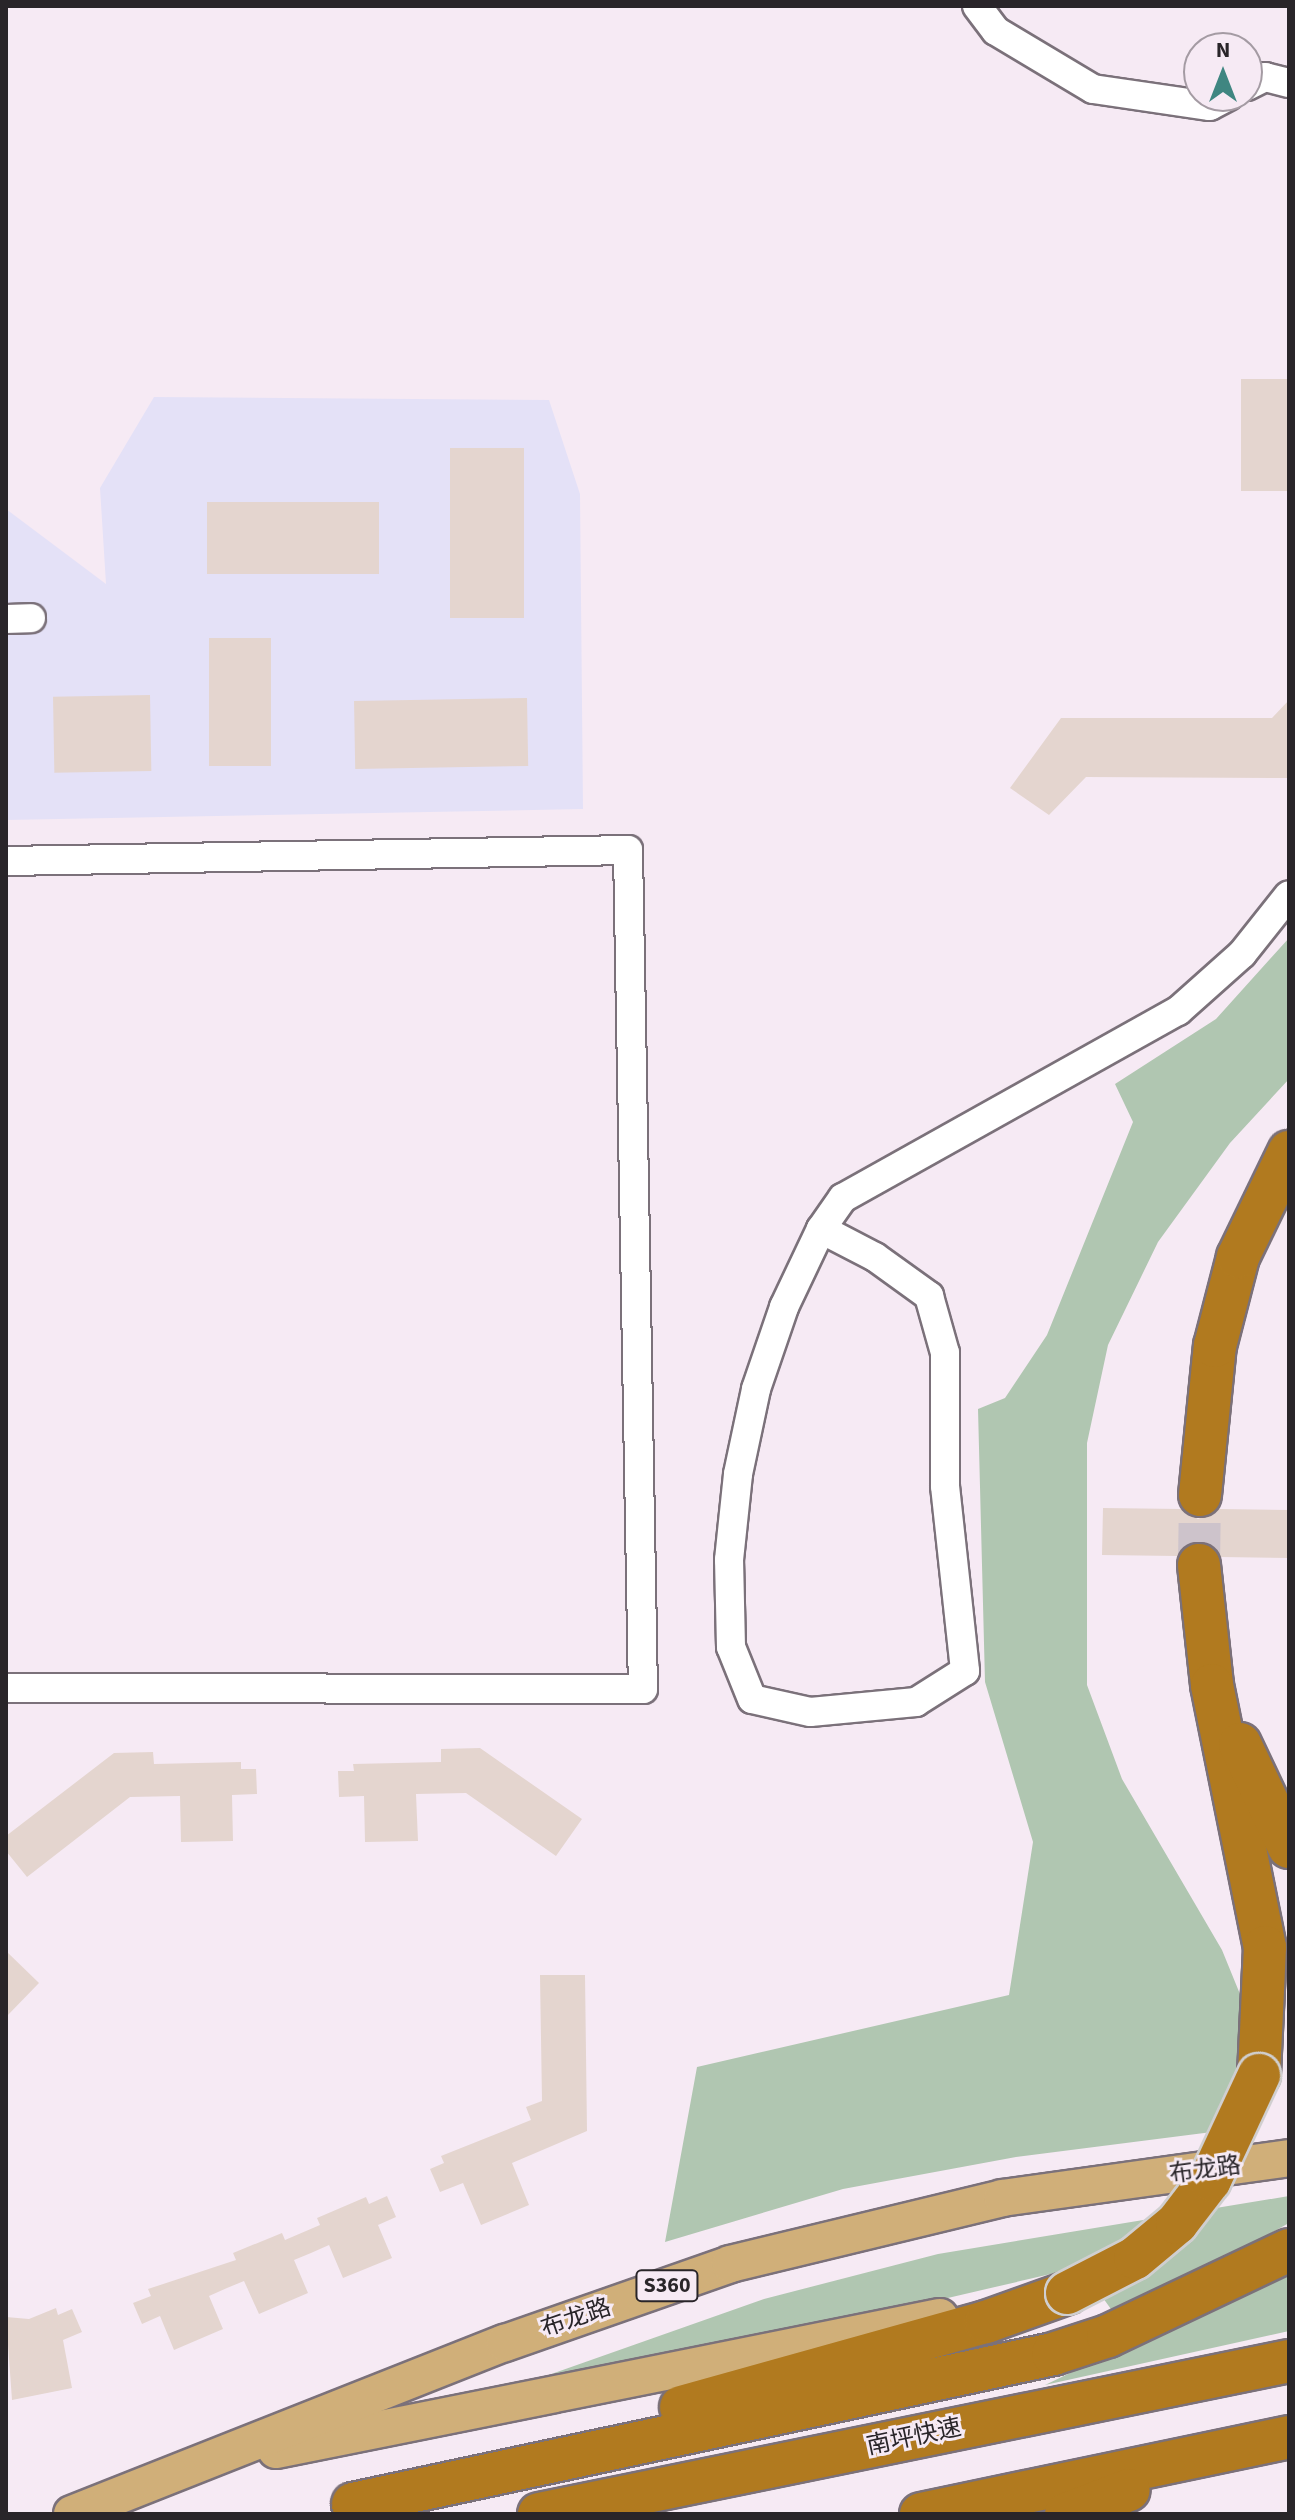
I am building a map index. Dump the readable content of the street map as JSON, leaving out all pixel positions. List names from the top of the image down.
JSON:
{
  "streets": {
    "highway": ["南坪快速"],
    "main road": ["布龙路", "S360"]
  },
  "north": "top"
}
